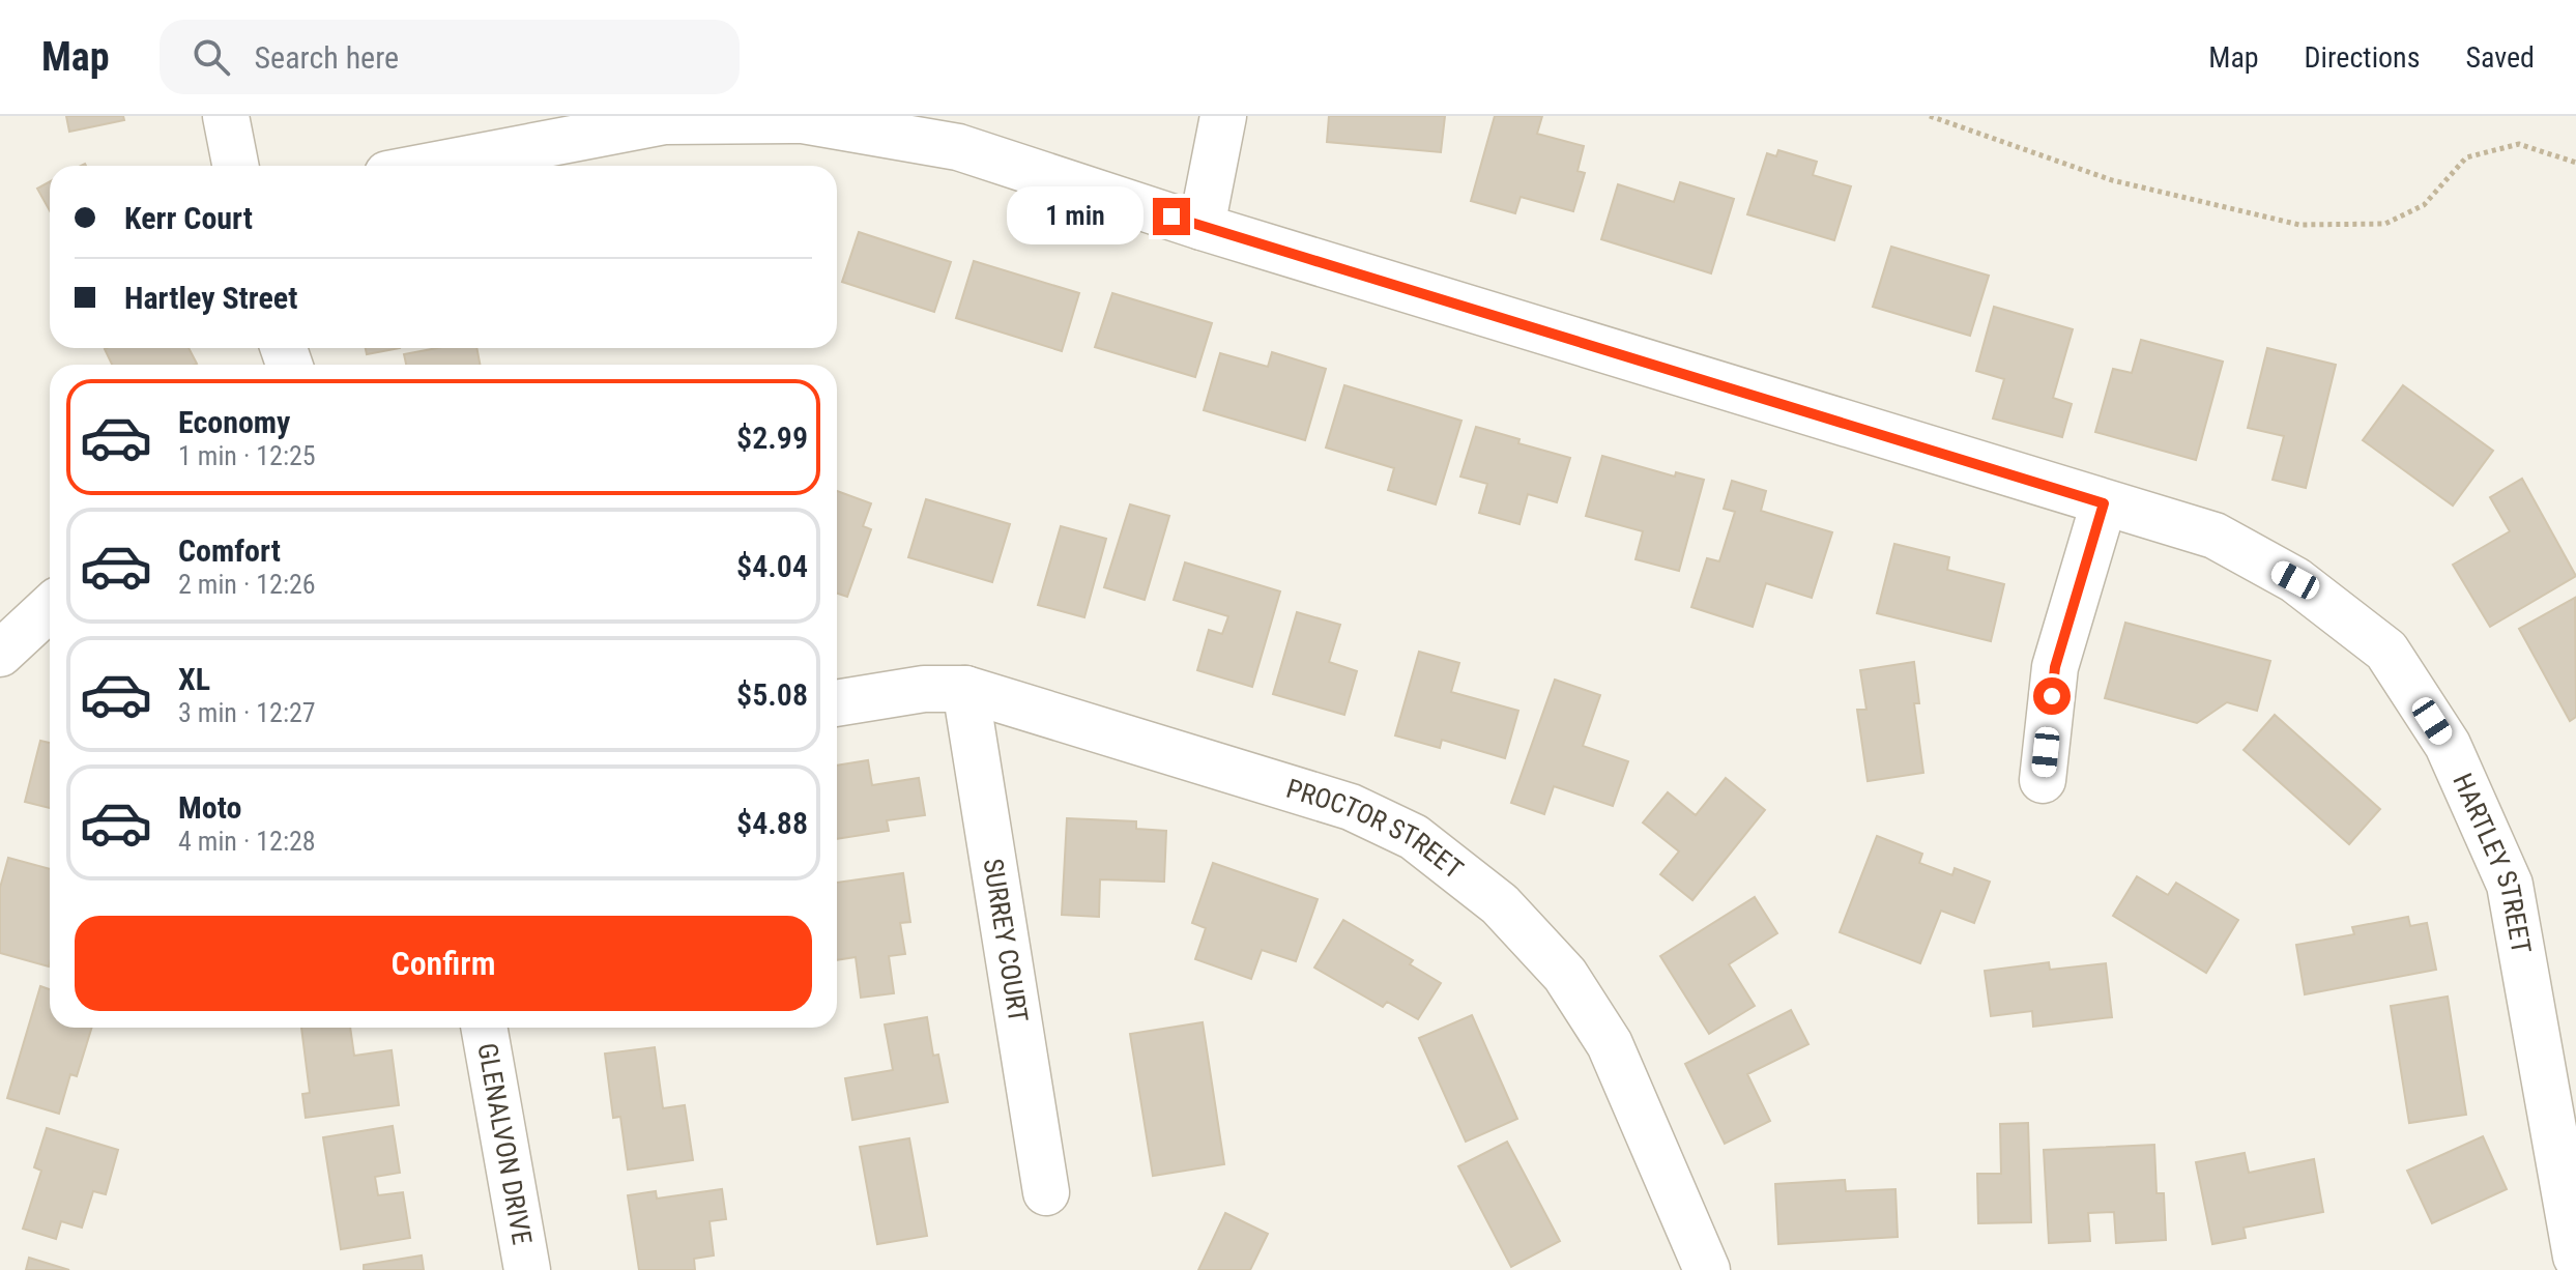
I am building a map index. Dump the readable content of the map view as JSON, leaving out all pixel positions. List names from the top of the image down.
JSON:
{
  "streets": {
    "street": [
      "PROCTOR STREET",
      "HARTLEY STREET",
      "SURREY COURT",
      "GLENALVON DRIVE"
    ]
  },
  "crossings": [
    ["PROCTOR STREET", "SURREY COURT"]
  ],
  "page": {
    "header": "Map",
    "search": "Search here",
    "nav": ["Map", "Directions", "Saved"],
    "banner": ["Kerr Court", "Hartley Street"],
    "bubble": "1 min",
    "list": [
      {
        "name": "Economy",
        "note": "1 min · 12:25",
        "value": "$2.99"
      },
      {
        "name": "Comfort",
        "note": "2 min · 12:26",
        "value": "$4.04"
      },
      {
        "name": "XL",
        "note": "3 min · 12:27",
        "value": "$5.08"
      },
      {
        "name": "Moto",
        "note": "4 min · 12:28",
        "value": "$4.88"
      }
    ],
    "buttons": "Confirm"
  }
}
